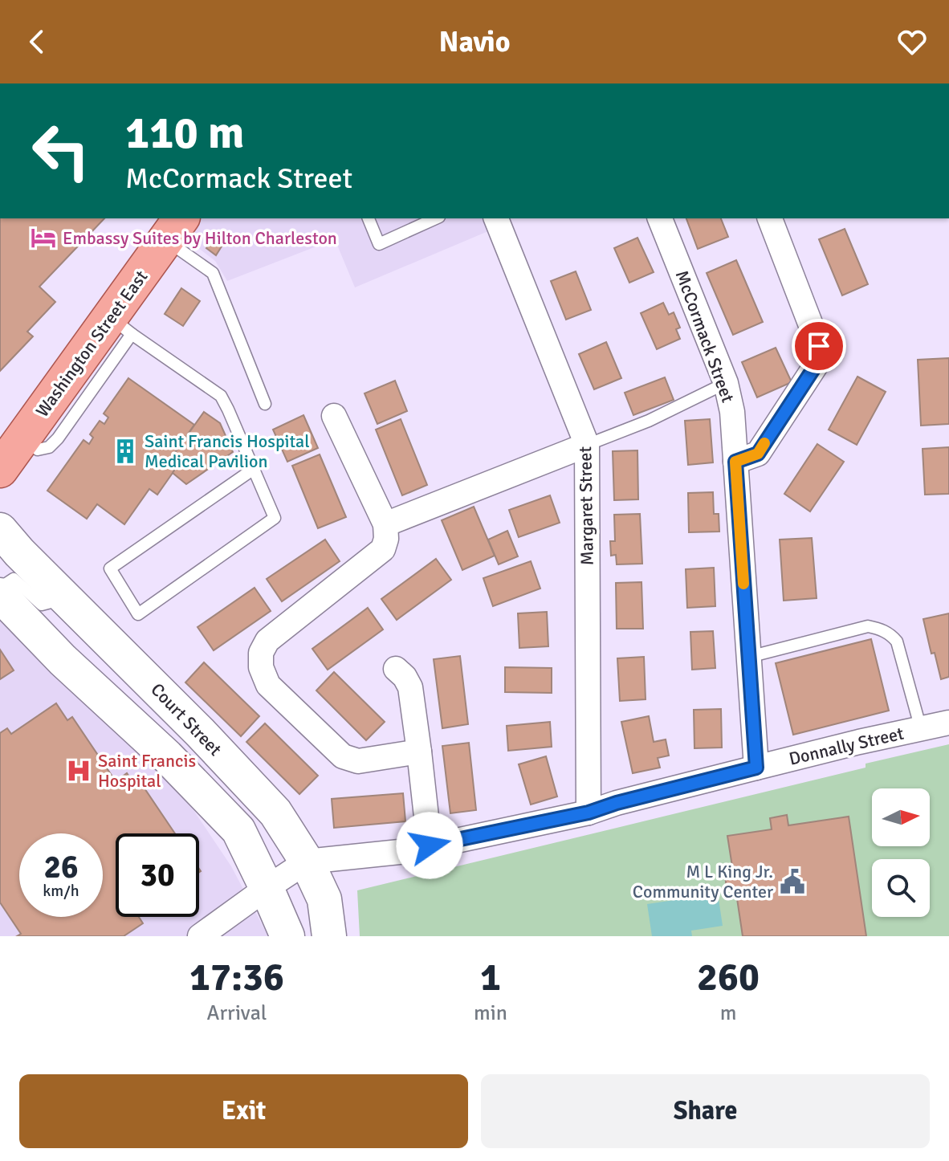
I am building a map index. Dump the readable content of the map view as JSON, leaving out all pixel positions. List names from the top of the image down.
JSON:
{
  "streets": {
    "main road": ["Washington Street East"],
    "street": [
      "McCormack Street",
      "Margaret Street",
      "Court Street",
      "Donnally Street"
    ]
  },
  "crossings": [
    ["McCormack Street", "Donnally Street"],
    ["Margaret Street", "Donnally Street"],
    ["Court Street", "Donnally Street"]
  ],
  "places": {
    "hotel": ["Embassy Suites by Hilton Charleston"],
    "building": ["Saint Francis Hospital Medical Pavilion"],
    "hospital": ["Saint Francis Hospital"],
    "public building": ["M L King Jr. Community Center"]
  },
  "north": "right",
  "page": {
    "header": "Navio",
    "turn": ["110 m", "McCormack Street"],
    "speed": "26 km/h",
    "limit": "30",
    "eta": [
      "17:36",
      "Arrival",
      "1",
      "min",
      "260",
      "m"
    ],
    "buttons": ["Exit", "Share"]
  }
}
